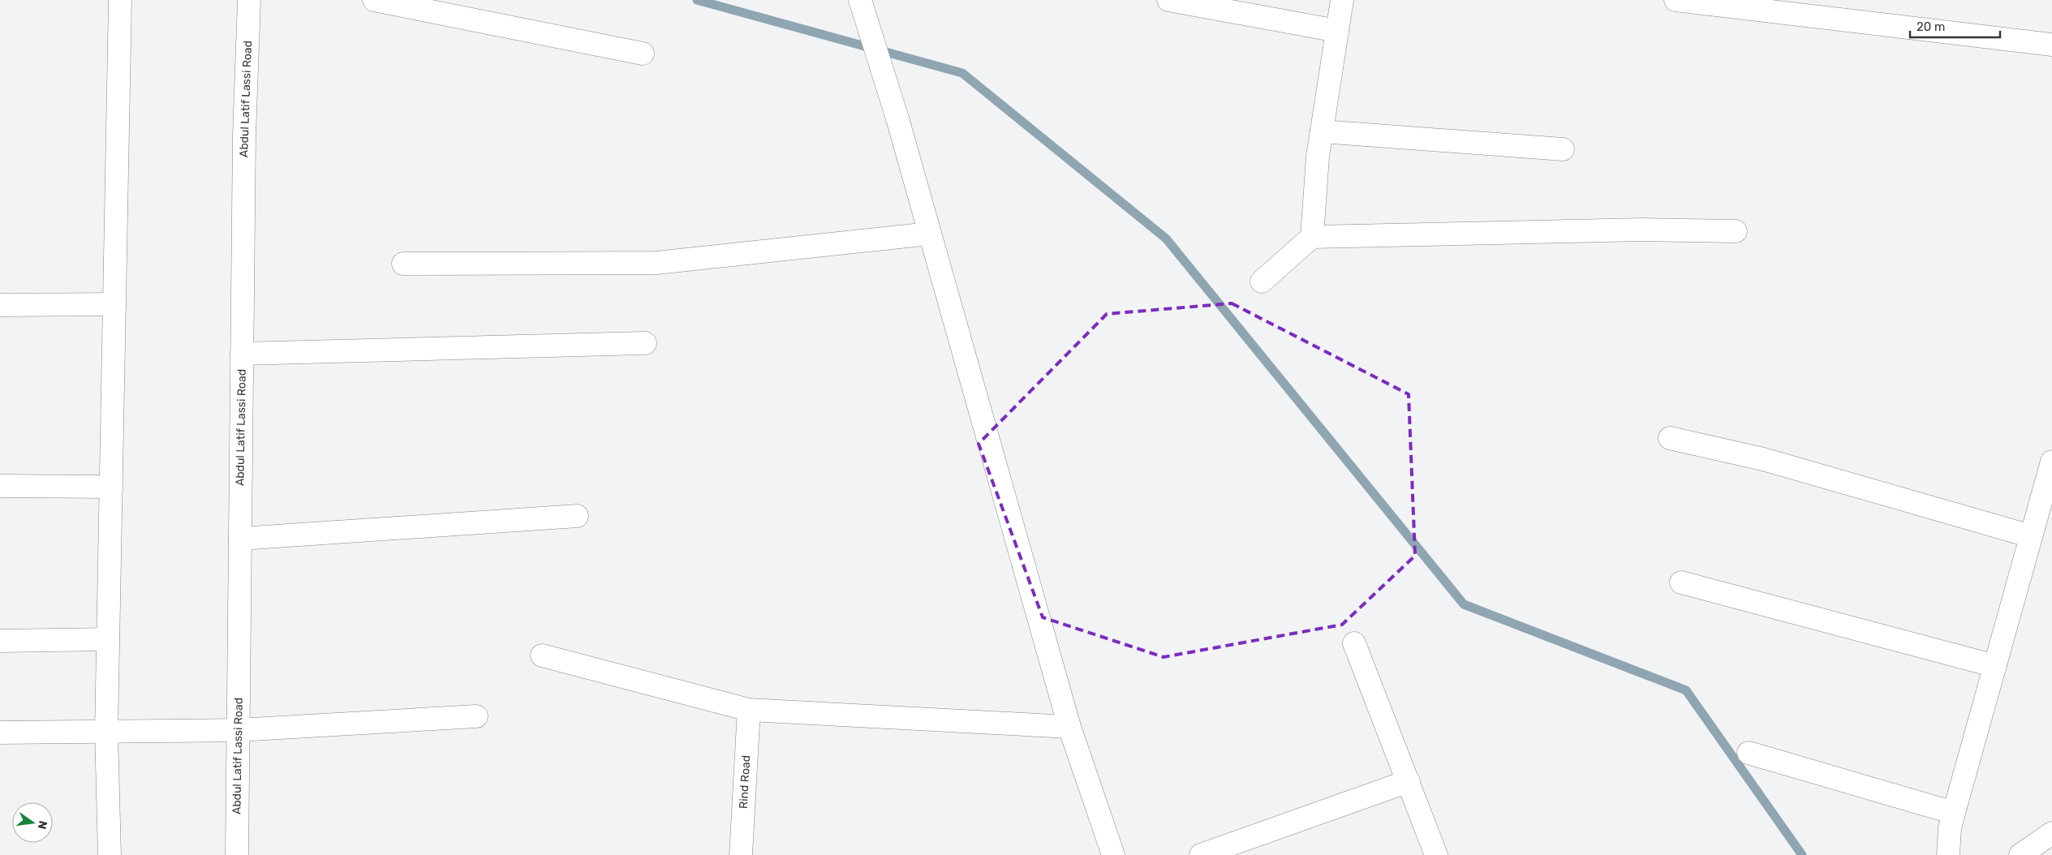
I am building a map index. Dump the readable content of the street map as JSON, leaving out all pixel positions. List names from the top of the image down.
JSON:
{
  "streets": {
    "street": ["Abdul Latif Lassi Road", "Rind Road"]
  },
  "scale_bar": "20 m",
  "north": "right"
}
